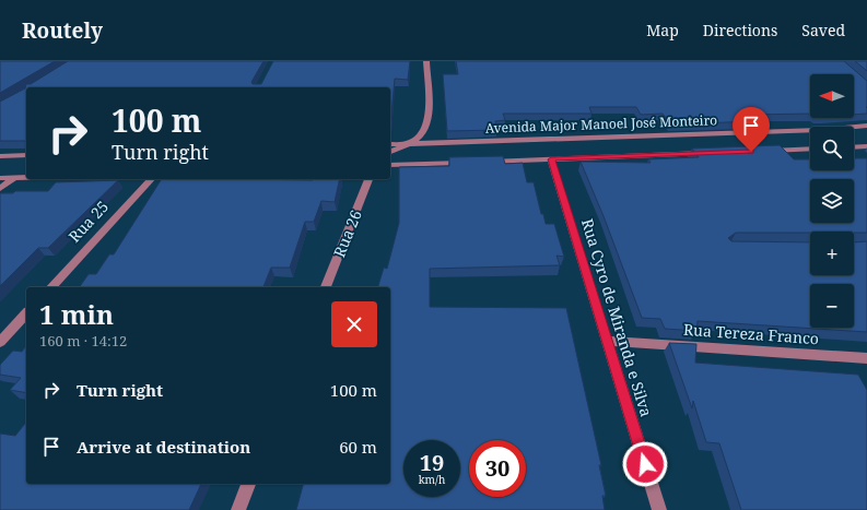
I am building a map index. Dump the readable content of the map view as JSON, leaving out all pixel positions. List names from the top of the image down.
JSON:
{
  "streets": {
    "street": [
      "Avenida Major Manoel José Monteiro",
      "Rua 25",
      "Rua 26",
      "Rua Cyro de Miranda e Silva",
      "Rua Tereza Franco"
    ]
  },
  "crossings": [
    ["Rua Cyro de Miranda e Silva", "Rua Tereza Franco"]
  ],
  "north": "left",
  "page": {
    "header": "Routely",
    "nav": ["Map", "Directions", "Saved"],
    "map_buttons": ["+", "−"],
    "turn": ["100 m", "Turn right"],
    "heading": ["1 min", "160 m · 14:12"],
    "list": [
      {
        "name": "Turn right",
        "value": "100 m"
      },
      {
        "name": "Arrive at destination",
        "value": "60 m"
      }
    ],
    "speed": "19 km/h",
    "limit": "30"
  }
}
